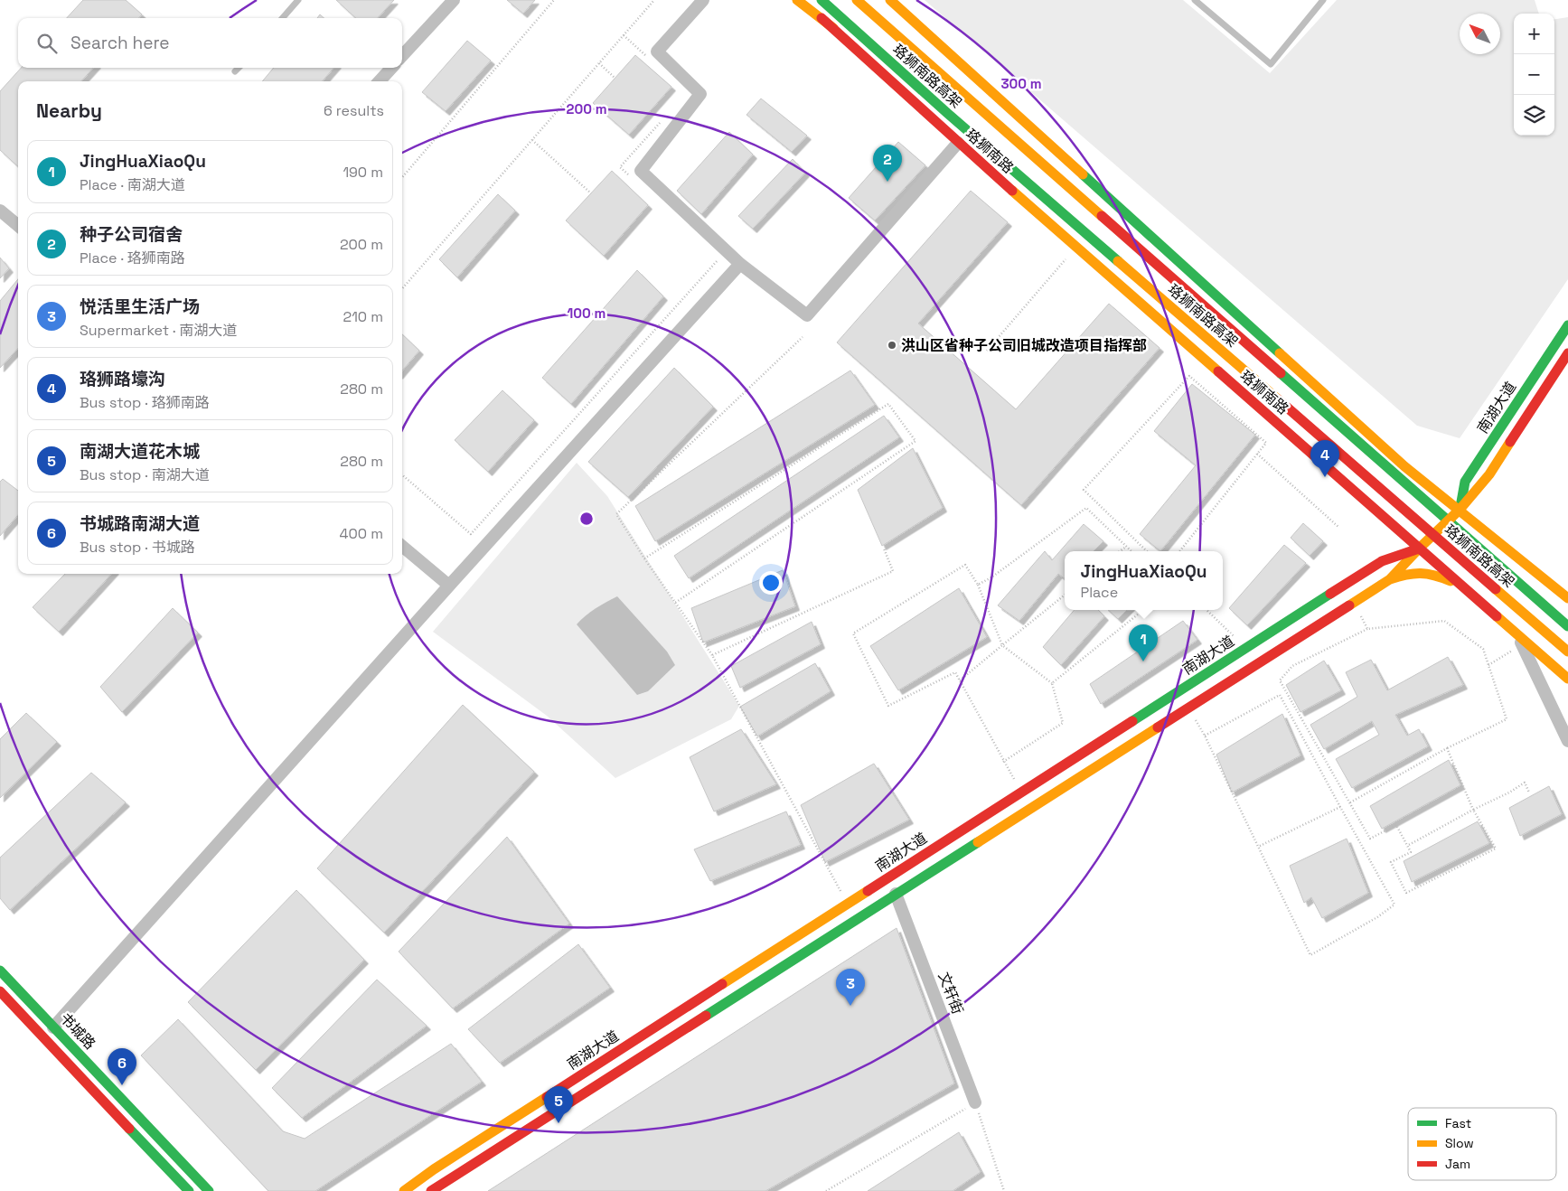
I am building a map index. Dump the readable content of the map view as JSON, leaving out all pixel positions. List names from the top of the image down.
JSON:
{
  "streets": {
    "main road": [
      "珞狮南路高架",
      "珞狮南路",
      "南湖大道",
      "书城路"
    ],
    "street": ["文轩街"]
  },
  "crossings": [
    ["珞狮南路", "南湖大道"],
    ["南湖大道", "文轩街"]
  ],
  "places": ["洪山区省种子公司旧城改造项目指挥部"],
  "legend": ["Fast", "Slow", "Jam"],
  "north": "top left",
  "page": {
    "map_buttons": ["+", "−"],
    "search": "Search here",
    "heading": ["Nearby", "6 results"],
    "list": [
      {
        "mark": "1",
        "name": "JingHuaXiaoQu",
        "note": "Place · 南湖大道",
        "value": "190 m"
      },
      {
        "mark": "2",
        "name": "种子公司宿舍",
        "note": "Place · 珞狮南路",
        "value": "200 m"
      },
      {
        "mark": "3",
        "name": "悦活里生活广场",
        "note": "Supermarket · 南湖大道",
        "value": "210 m"
      },
      {
        "mark": "4",
        "name": "珞狮路壕沟",
        "note": "Bus stop · 珞狮南路",
        "value": "280 m"
      },
      {
        "mark": "5",
        "name": "南湖大道花木城",
        "note": "Bus stop · 南湖大道",
        "value": "280 m"
      },
      {
        "mark": "6",
        "name": "书城路南湖大道",
        "note": "Bus stop · 书城路",
        "value": "400 m"
      }
    ],
    "pins": [
      "2",
      "4",
      "1",
      "3",
      "6",
      "5"
    ],
    "popup": ["JingHuaXiaoQu", "Place"]
  },
  "rings": ["300 m", "200 m", "100 m"]
}
